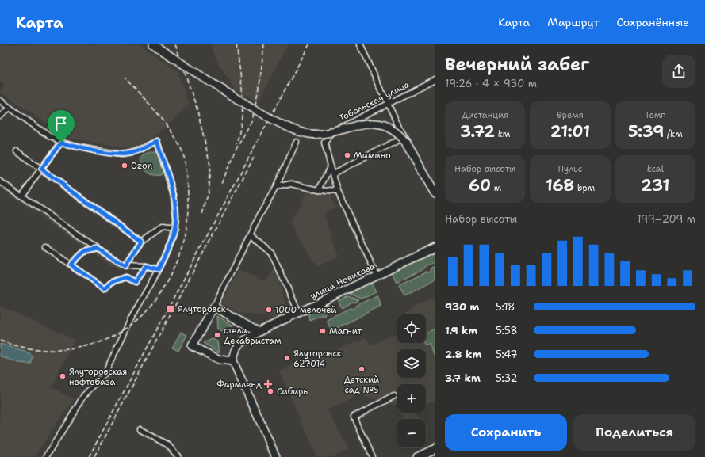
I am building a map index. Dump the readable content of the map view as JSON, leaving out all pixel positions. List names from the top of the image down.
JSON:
{
  "streets": {
    "street": ["Тобольская улица", "улица Новикова"]
  },
  "places": {
    "other": [
      "Мимино",
      "Ozon",
      "1000 мелочей",
      "Магнит",
      "стела Декабристам",
      "Ялуторовск 627014",
      "Детский сад №5",
      "Ялуторовская нефтебаза",
      "Сибирь"
    ],
    "transit": ["Ялуторовск"],
    "health": ["Фармленд"]
  },
  "page": {
    "header": "Карта",
    "nav": ["Карта", "Маршрут", "Сохранённые"],
    "heading": ["Вечерний забег", "19:26 · 4 × 930 m"],
    "stats": [
      ["Дистанция", "3.72 km"],
      ["Время", "21:01"],
      ["Темп", "5:39 /km"],
      ["Набор высоты", "60 m"],
      ["Пульс", "168 bpm"],
      ["kcal", "231"]
    ],
    "chart": ["Набор высоты", "199–209 m"],
    "list": [
      {
        "name": "930 m",
        "note": "5:18"
      },
      {
        "name": "1.9 km",
        "note": "5:58"
      },
      {
        "name": "2.8 km",
        "note": "5:47"
      },
      {
        "name": "3.7 km",
        "note": "5:32"
      }
    ],
    "map_buttons": ["+", "−"],
    "buttons": ["Сохранить", "Поделиться"]
  }
}
